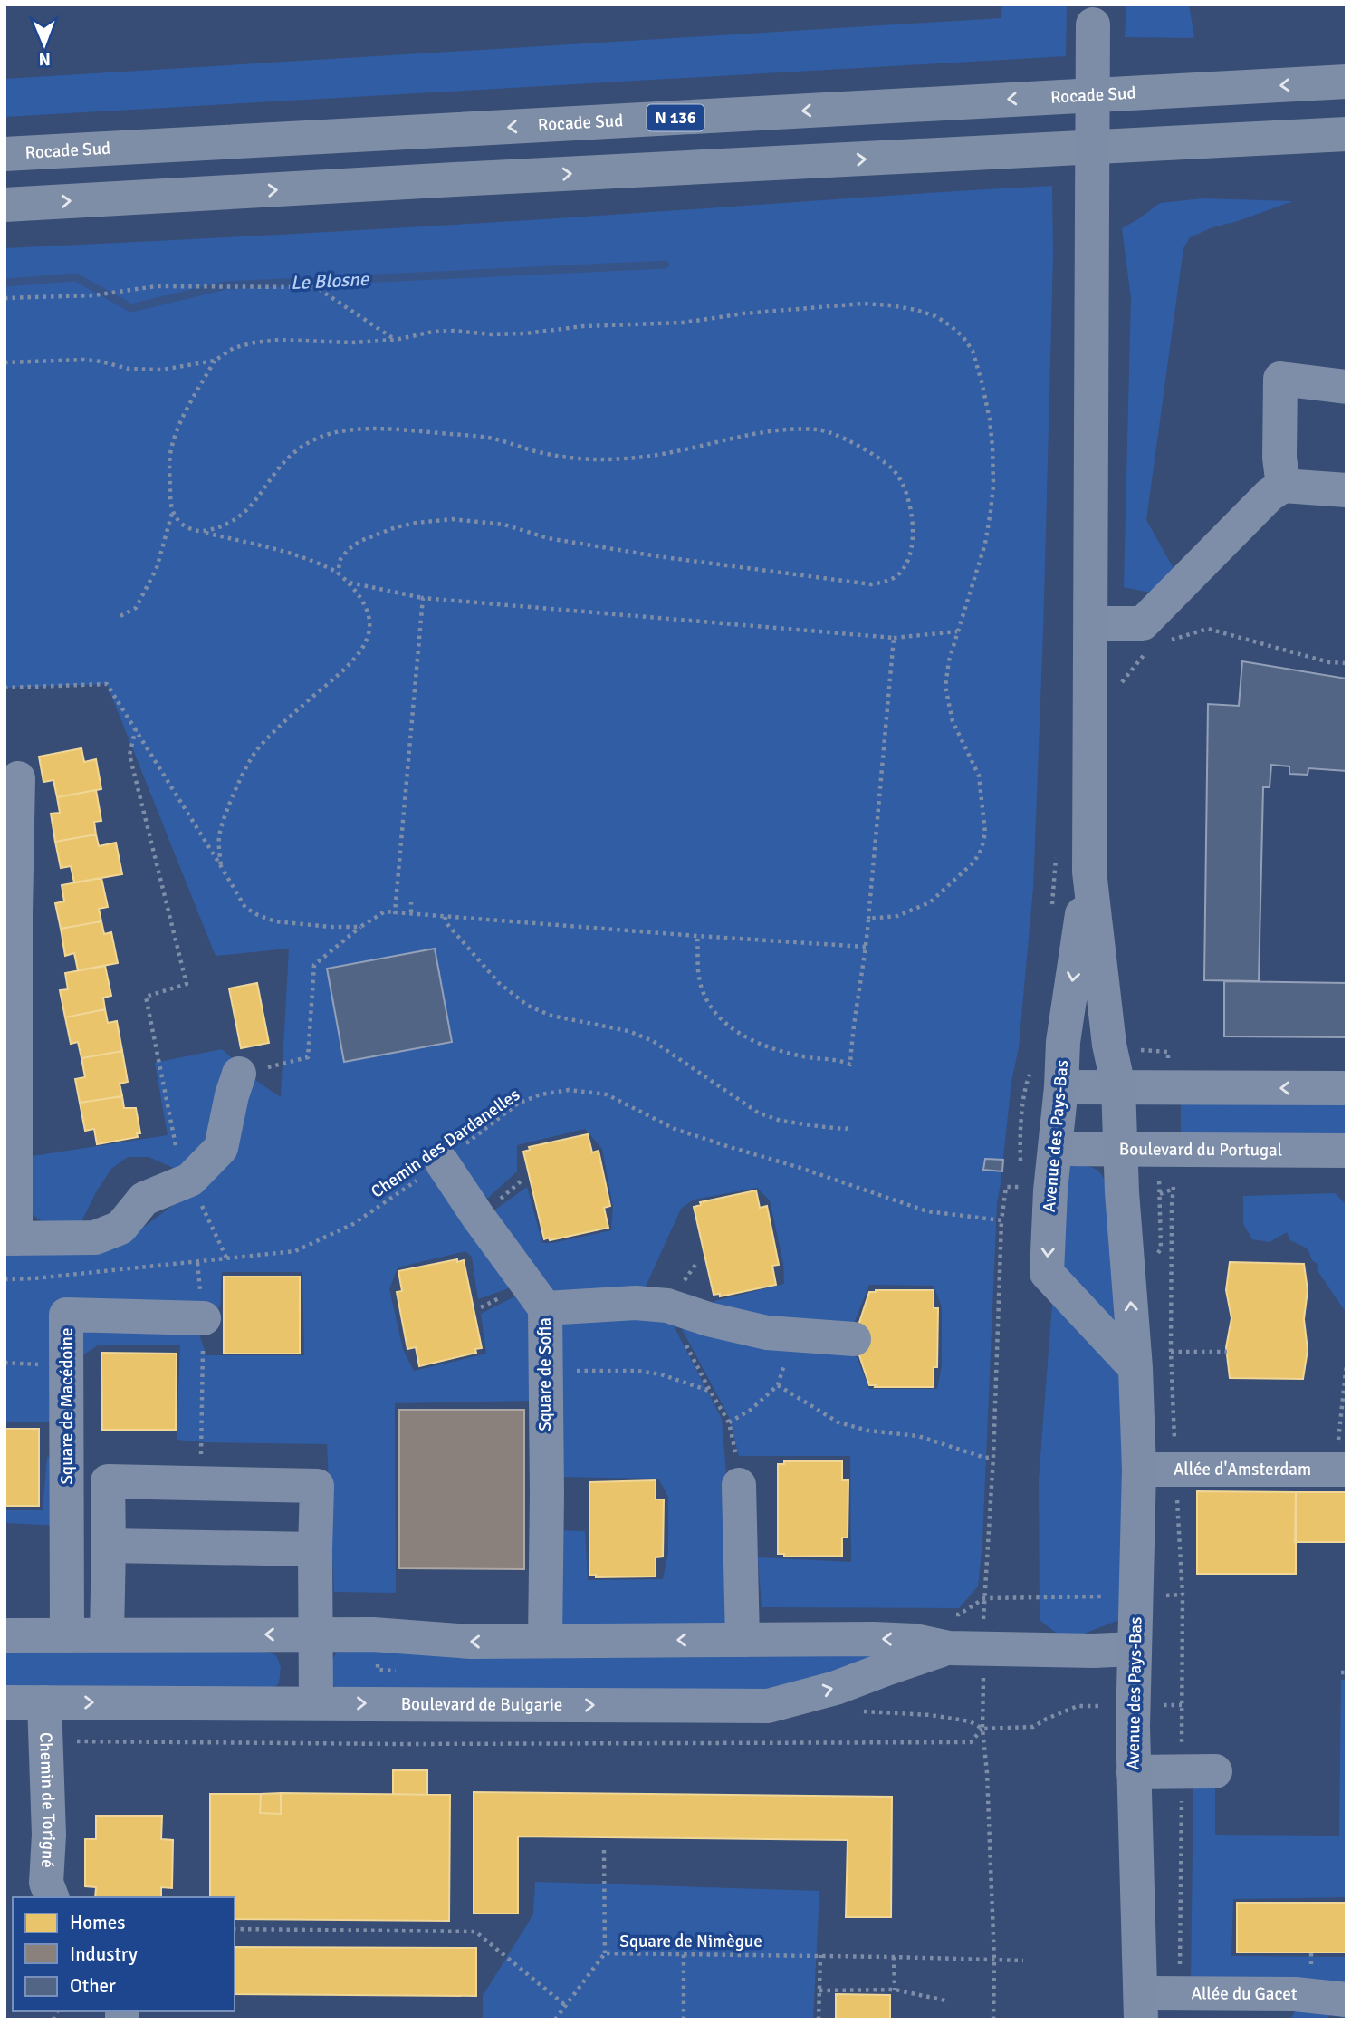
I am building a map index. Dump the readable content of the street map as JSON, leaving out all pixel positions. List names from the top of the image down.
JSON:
{
  "streets": {
    "highway": ["Rocade Sud", "N 136"],
    "main road": ["Avenue des Pays-Bas"],
    "street": [
      "Boulevard du Portugal",
      "Square de Sofia",
      "Square de Macédoine",
      "Allée d'Amsterdam",
      "Boulevard de Bulgarie",
      "Chemin de Torigné",
      "Allée du Gacet"
    ],
    "path": ["Chemin des Dardanelles", "Square de Nimègue"]
  },
  "crossings": [
    ["Avenue des Pays-Bas", "Boulevard du Portugal"],
    ["Avenue des Pays-Bas", "Allée d'Amsterdam"],
    ["Avenue des Pays-Bas", "Boulevard de Bulgarie"],
    ["Avenue des Pays-Bas", "Allée du Gacet"],
    ["Square de Sofia", "Boulevard de Bulgarie"],
    ["Square de Macédoine", "Boulevard de Bulgarie"],
    ["Boulevard de Bulgarie", "Chemin de Torigné"]
  ],
  "water": ["Le Blosne"],
  "legend": ["Homes", "Industry", "Other"],
  "north": "bottom"
}
